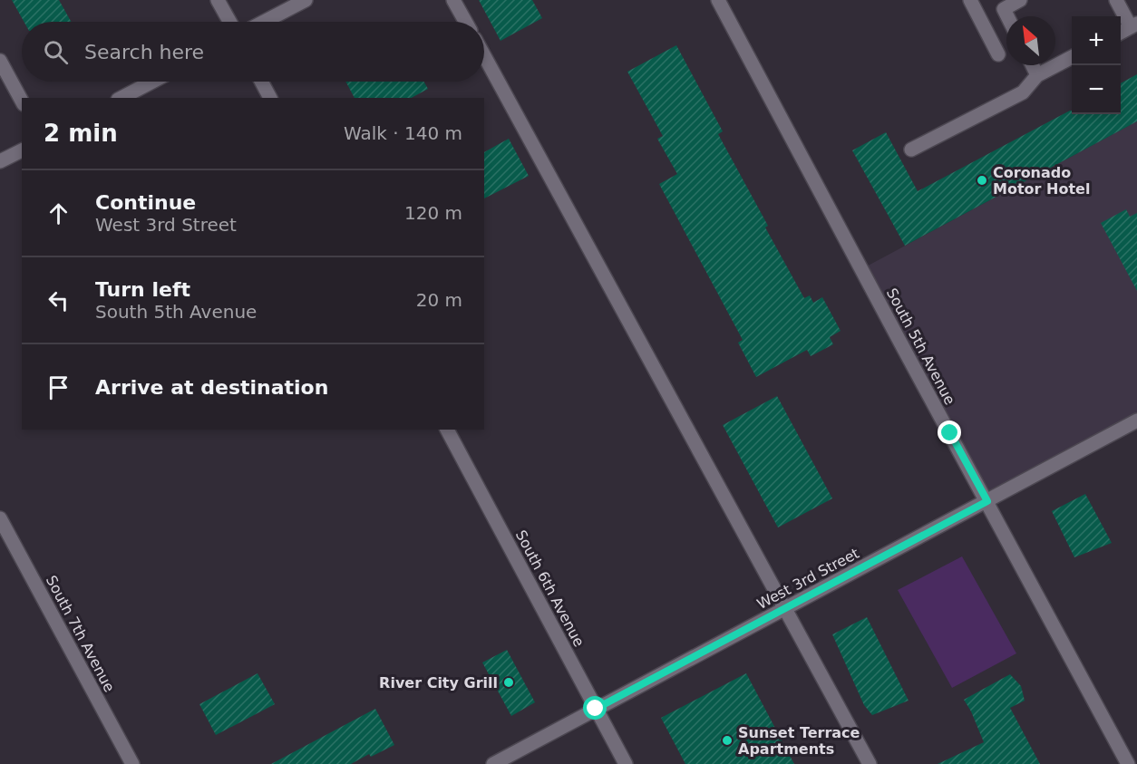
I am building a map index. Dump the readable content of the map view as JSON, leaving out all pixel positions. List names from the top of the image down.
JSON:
{
  "streets": {
    "street": [
      "South 5th Avenue",
      "West 3rd Street",
      "South 6th Avenue",
      "South 7th Avenue"
    ]
  },
  "crossings": [
    ["South 5th Avenue", "West 3rd Street"],
    ["West 3rd Street", "South 6th Avenue"]
  ],
  "places": ["Coronado Motor Hotel", "River City Grill", "Sunset Terrace Apartments"],
  "north": "top left",
  "page": {
    "map_buttons": ["+", "−"],
    "search": "Search here",
    "heading": ["2 min", "Walk · 140 m"],
    "list": [
      ["Continue", "West 3rd Street", "120 m"],
      ["Turn left", "South 5th Avenue", "20 m"],
      "Arrive at destination"
    ]
  }
}
